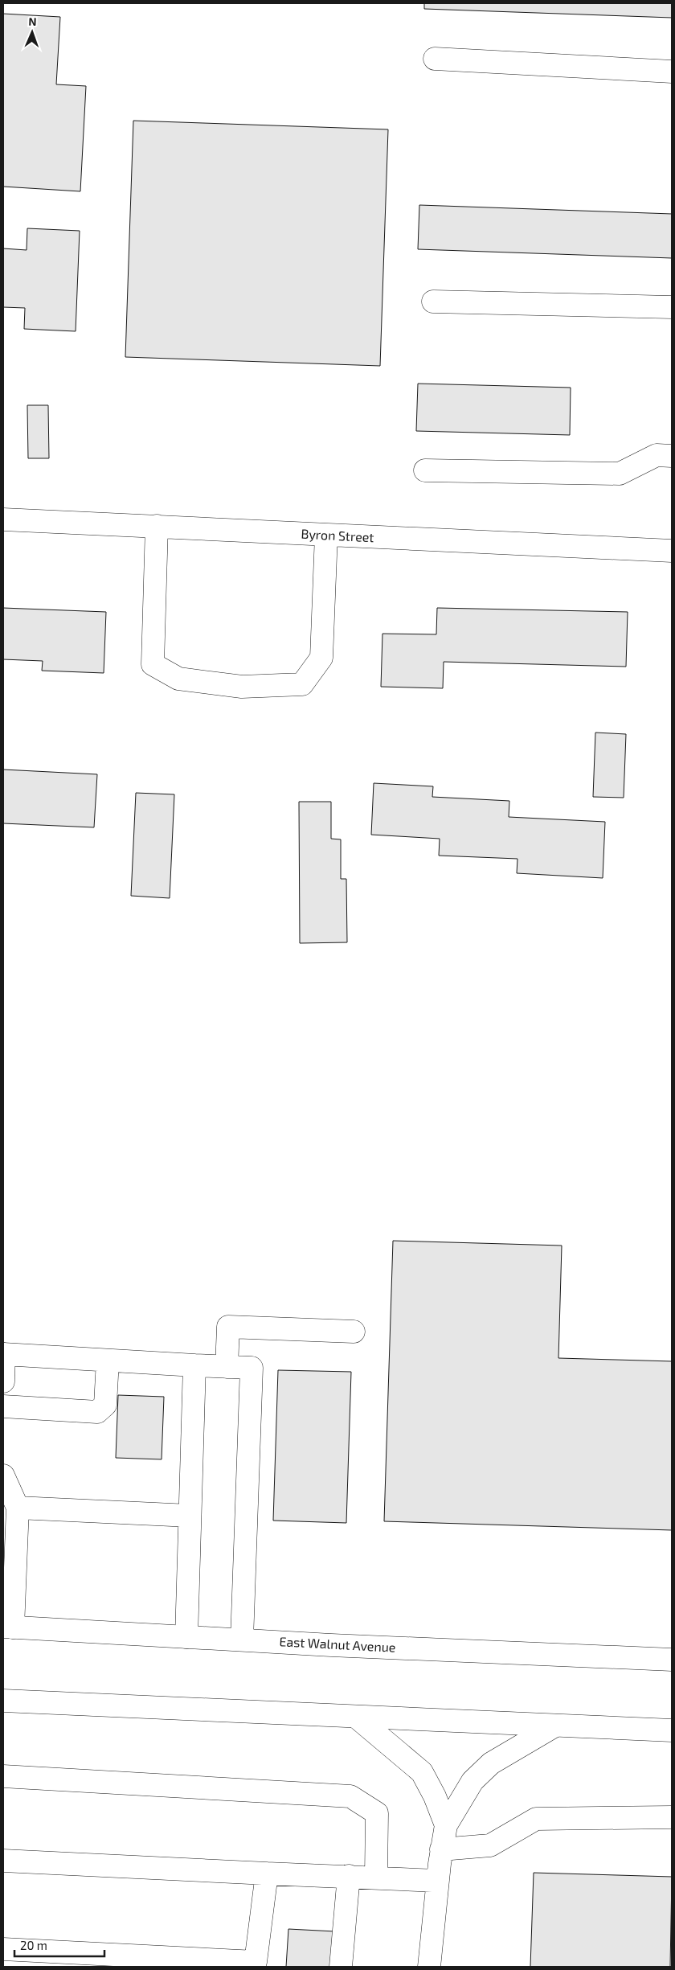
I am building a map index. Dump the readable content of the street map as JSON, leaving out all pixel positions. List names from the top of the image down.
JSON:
{
  "streets": {
    "main road": ["Byron Street", "East Walnut Avenue"]
  },
  "scale_bar": "20 m",
  "north": "top"
}
